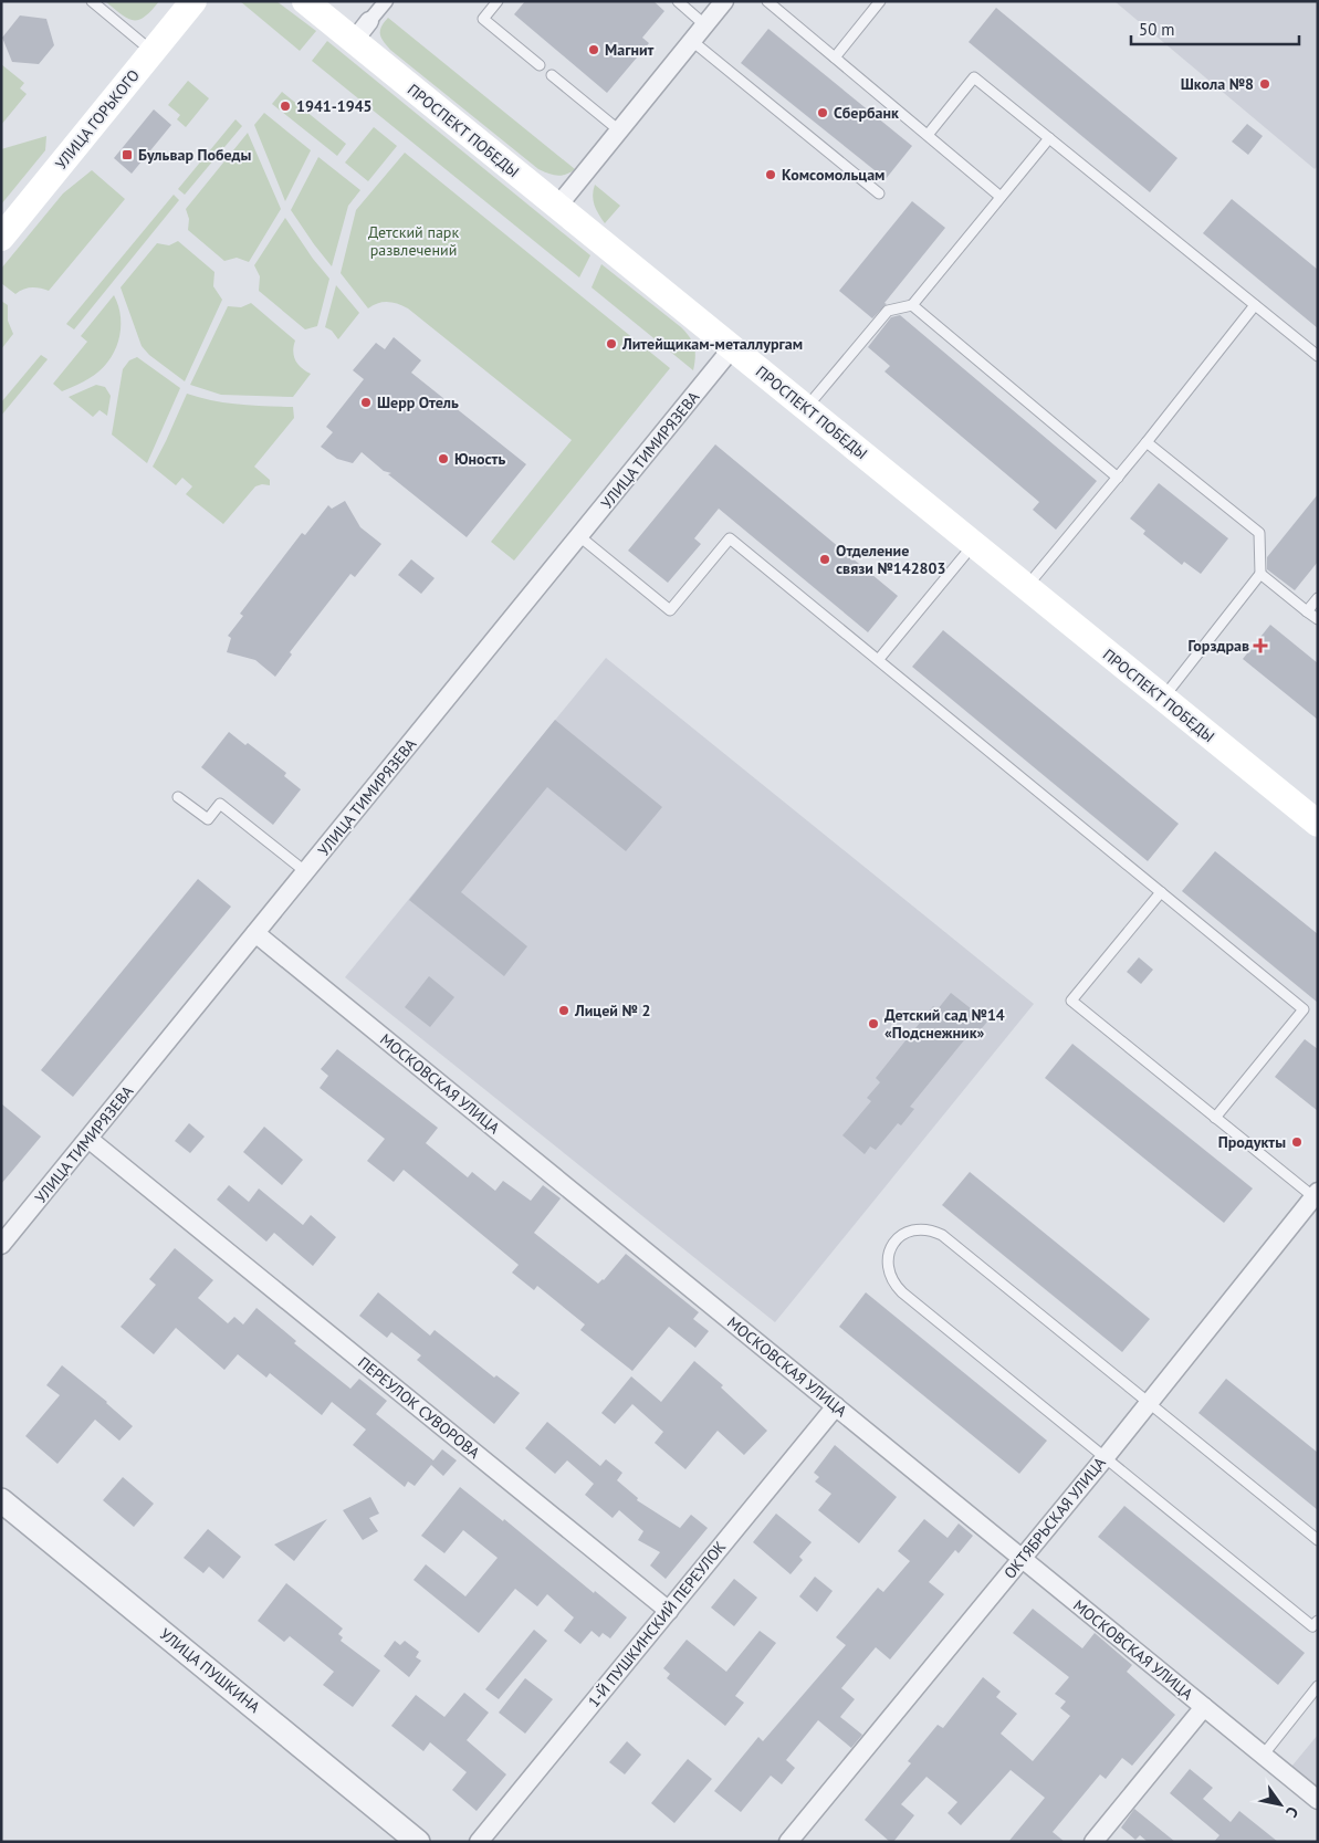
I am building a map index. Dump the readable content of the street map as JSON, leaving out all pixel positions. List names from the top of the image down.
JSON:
{
  "streets": {
    "main road": ["УЛИЦА ГОРЬКОГО", "ПРОСПЕКТ ПОБЕДЫ"],
    "street": [
      "УЛИЦА ТИМИРЯЗЕВА",
      "МОСКОВСКАЯ УЛИЦА",
      "ПЕРЕУЛОК СУВОРОВА",
      "ОКТЯБРЬСКАЯ УЛИЦА",
      "1-Й ПУШКИНСКИЙ ПЕРЕУЛОК",
      "УЛИЦА ПУШКИНА"
    ]
  },
  "crossings": [
    ["ПРОСПЕКТ ПОБЕДЫ", "УЛИЦА ТИМИРЯЗЕВА"],
    ["УЛИЦА ТИМИРЯЗЕВА", "МОСКОВСКАЯ УЛИЦА"],
    ["УЛИЦА ТИМИРЯЗЕВА", "ПЕРЕУЛОК СУВОРОВА"],
    ["МОСКОВСКАЯ УЛИЦА", "ОКТЯБРЬСКАЯ УЛИЦА"],
    ["МОСКОВСКАЯ УЛИЦА", "1-Й ПУШКИНСКИЙ ПЕРЕУЛОК"],
    ["ПЕРЕУЛОК СУВОРОВА", "1-Й ПУШКИНСКИЙ ПЕРЕУЛОК"]
  ],
  "parks": ["Детский парк развлечений"],
  "places": {
    "other": [
      "Магнит",
      "Школа №8",
      "1941-1945",
      "Сбербанк",
      "Комсомольцам",
      "Литейщикам-металлургам",
      "Шерр Отель",
      "Юность",
      "Отделение связи №142803",
      "Лицей № 2",
      "Детский сад №14 «Подснежник»",
      "Продукты"
    ],
    "transit": ["Бульвар Победы"],
    "health": ["Горздрав"]
  },
  "scale_bar": "50 m",
  "north": "bottom right"
}
